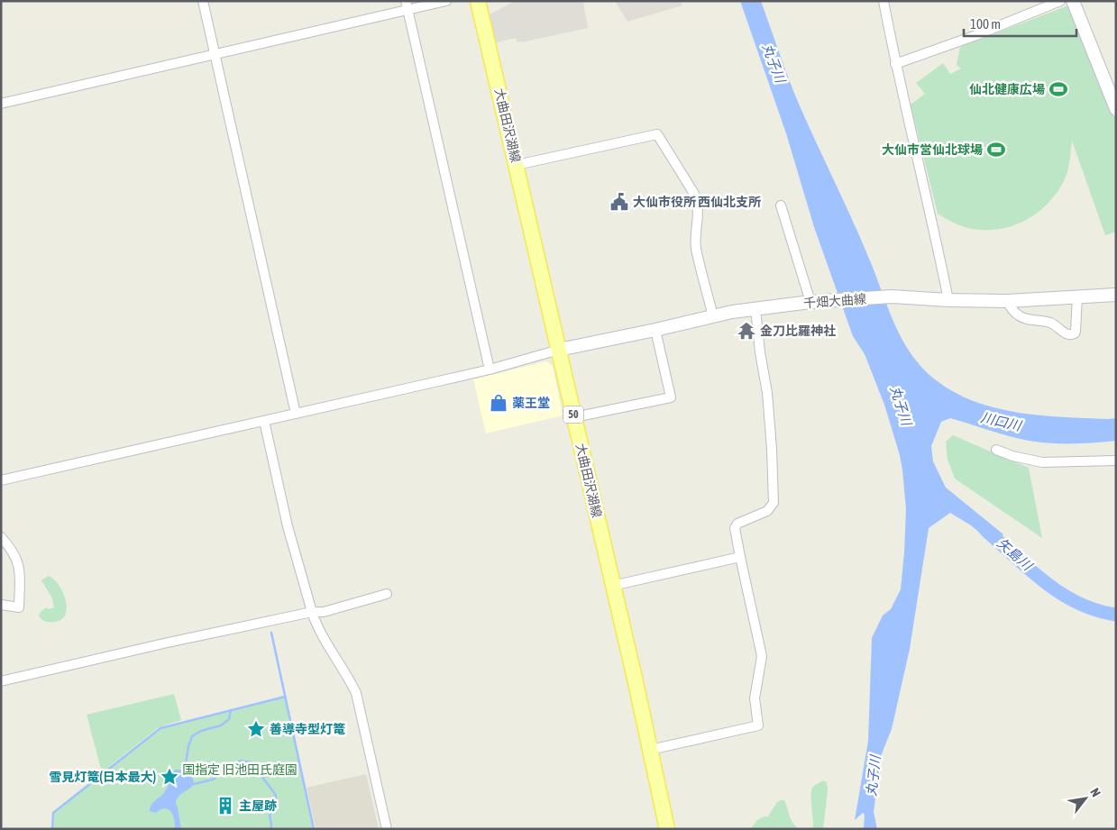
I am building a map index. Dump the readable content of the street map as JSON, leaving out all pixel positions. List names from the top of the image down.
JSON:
{
  "streets": {
    "main road": ["大曲田沢湖線", "千畑大曲線", "50"]
  },
  "crossings": [
    ["大曲田沢湖線", "千畑大曲線"]
  ],
  "water": ["丸子川", "川口川", "矢島川"],
  "parks": ["国指定 旧池田氏庭園"],
  "places": {
    "sports": ["仙北健康広場", "大仙市営仙北球場"],
    "public building": ["大仙市役所 西仙北支所"],
    "temple": ["金刀比羅神社"],
    "shop": ["薬王堂"],
    "place": ["善導寺型灯篭", "雪見灯篭(日本最大)"],
    "building": ["主屋跡"]
  },
  "scale_bar": "100 m",
  "north": "top right"
}
